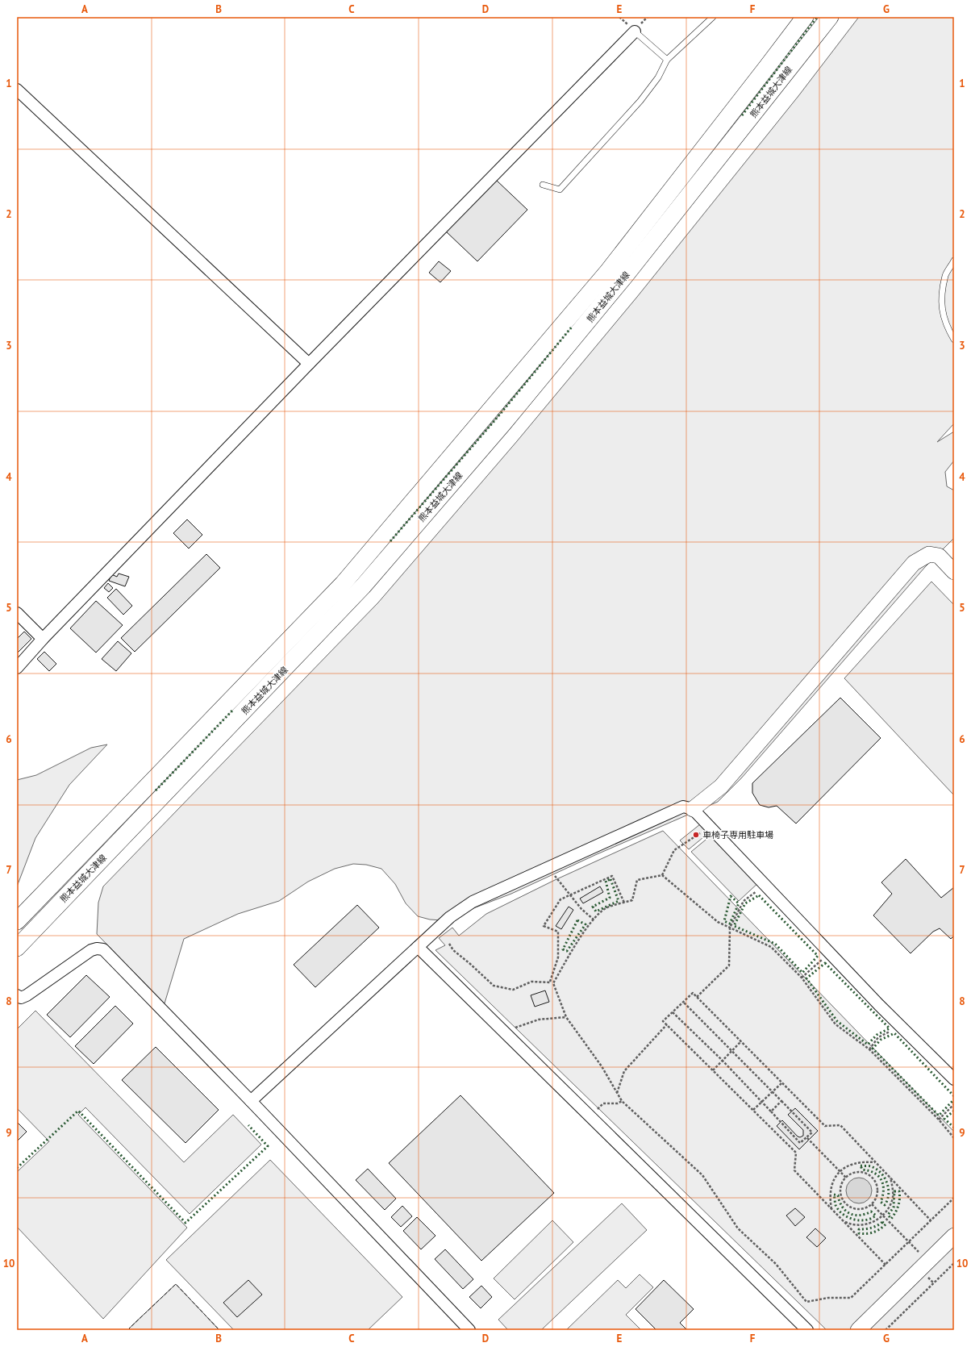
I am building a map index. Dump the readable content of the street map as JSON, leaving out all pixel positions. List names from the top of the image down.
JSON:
{
  "streets": {
    "main road": ["熊本益城大津線"]
  },
  "places": ["車椅子専用駐車場"],
  "grid": {
    "columns": [
      "A",
      "B",
      "C",
      "D",
      "E",
      "F",
      "G"
    ],
    "rows": [
      "1",
      "2",
      "3",
      "4",
      "5",
      "6",
      "7",
      "8",
      "9",
      "10"
    ]
  }
}
